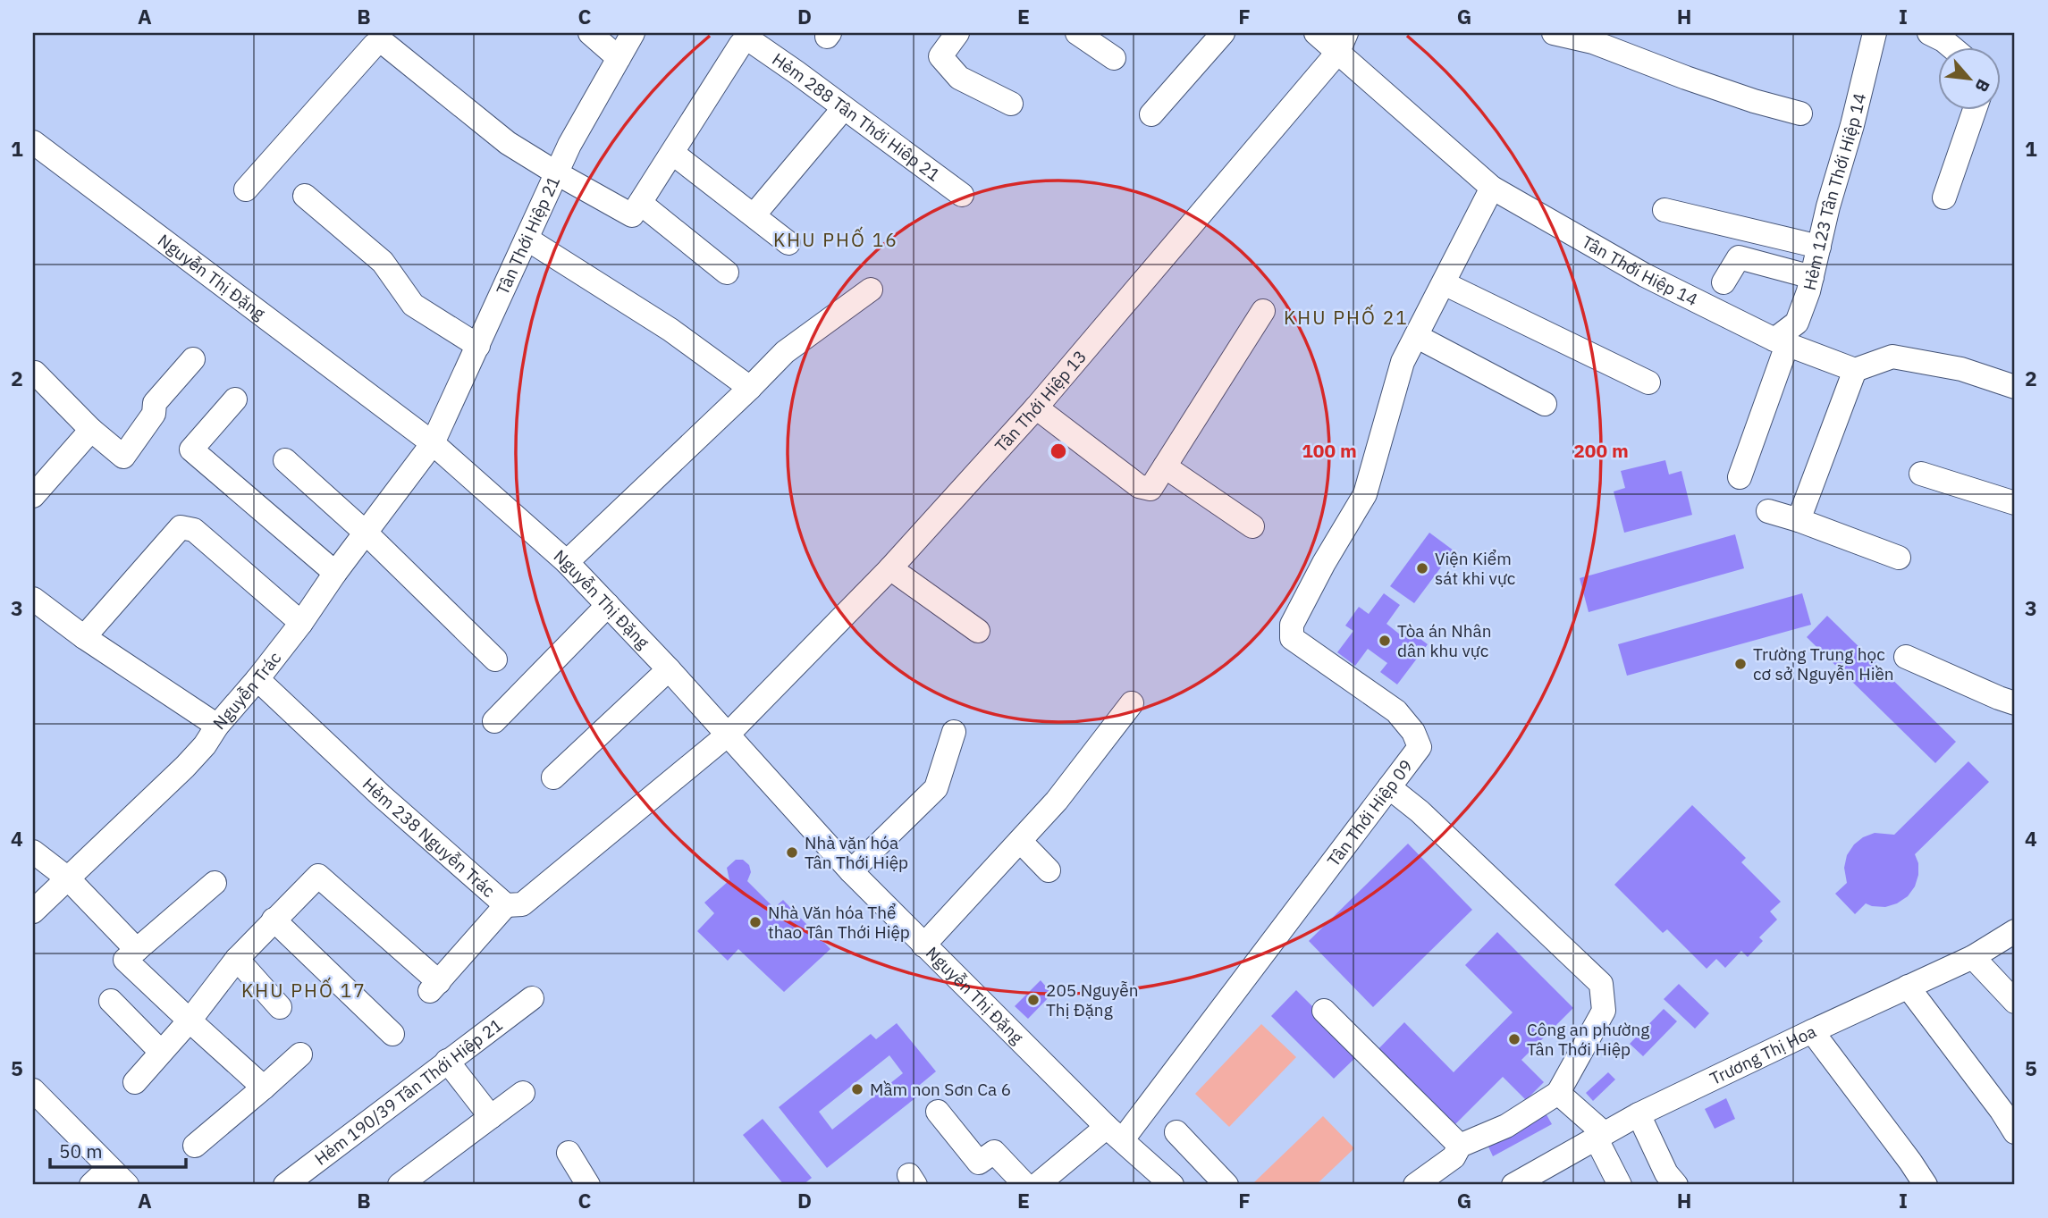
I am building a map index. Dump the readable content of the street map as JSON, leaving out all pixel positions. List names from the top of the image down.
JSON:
{
  "streets": {
    "street": [
      "Hẻm 288 Tân Thới Hiêp 21",
      "Hẻm 123 Tân Thới Hiệp 14",
      "Tân Thới Hiệp 21",
      "Tân Thới Hiệp 14",
      "Nguyễn Thị Đặng",
      "Tân Thới Hiệp 13",
      "Nguyễn Trác",
      "Tân Thới Hiệp 09",
      "Hẻm 238 Nguyễn Trác",
      "Trương Thị Hoa",
      "Hẻm 190/39 Tân Thới Hiệp 21"
    ]
  },
  "crossings": [
    ["Hẻm 123 Tân Thới Hiệp 14", "Tân Thới Hiệp 14"],
    ["Tân Thới Hiệp 21", "Nguyễn Thị Đặng"],
    ["Tân Thới Hiệp 21", "Nguyễn Trác"],
    ["Tân Thới Hiệp 14", "Tân Thới Hiệp 13"],
    ["Tân Thới Hiệp 14", "Tân Thới Hiệp 09"],
    ["Nguyễn Thị Đặng", "Tân Thới Hiệp 13"],
    ["Nguyễn Thị Đặng", "Nguyễn Trác"],
    ["Nguyễn Thị Đặng", "Tân Thới Hiệp 09"],
    ["Nguyễn Thị Đặng", "Hẻm 238 Nguyễn Trác"],
    ["Tân Thới Hiệp 13", "Hẻm 238 Nguyễn Trác"],
    ["Nguyễn Trác", "Hẻm 238 Nguyễn Trác"]
  ],
  "districts": ["KHU PHỐ 16", "KHU PHỐ 21", "KHU PHỐ 17"],
  "places": [
    "Viện Kiểm sát khi vực",
    "Tòa án Nhân dân khu vực",
    "Trường Trung học cơ sở Nguyễn Hiền",
    "Nhà văn hóa Tân Thới Hiệp",
    "Nhà Văn hóa Thể thao Tân Thới Hiệp",
    "205 Nguyễn Thị Đặng",
    "Công an phường Tân Thới Hiệp",
    "Mầm non Sơn Ca 6"
  ],
  "scale_bar": "50 m",
  "north": "bottom right",
  "grid": {
    "columns": [
      "A",
      "B",
      "C",
      "D",
      "E",
      "F",
      "G",
      "H",
      "I"
    ],
    "rows": [
      "1",
      "2",
      "3",
      "4",
      "5"
    ]
  },
  "rings": ["100 m", "200 m"]
}
